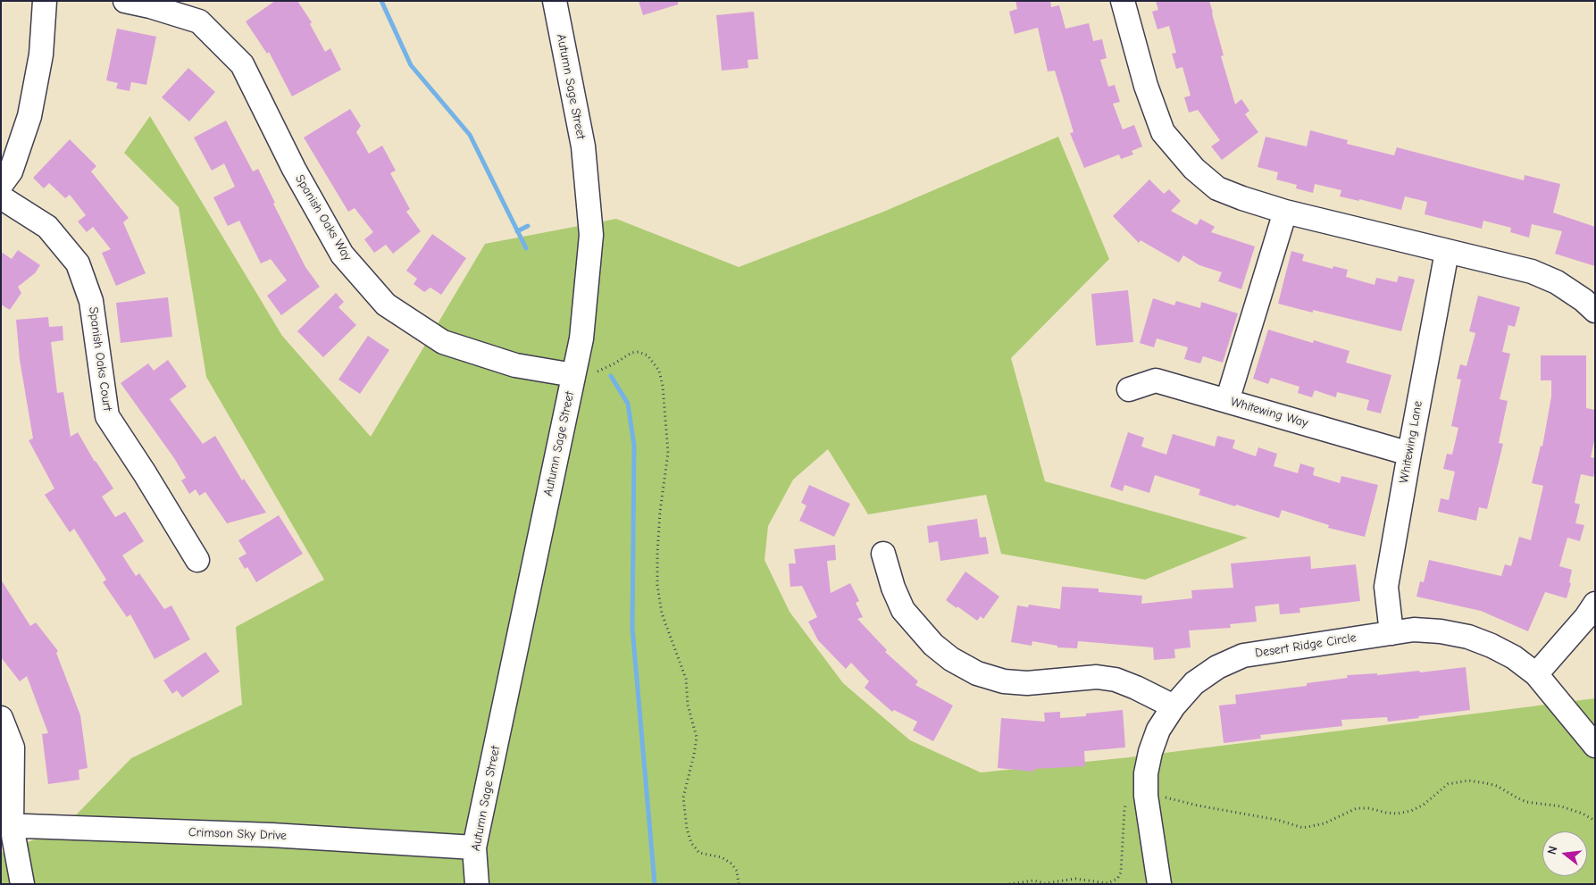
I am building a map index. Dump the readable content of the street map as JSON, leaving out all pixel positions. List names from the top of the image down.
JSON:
{
  "streets": {
    "street": [
      "Autumn Sage Street",
      "Spanish Oaks Way",
      "Spanish Oaks Court",
      "Whitewing Way",
      "Whitewing Lane",
      "Desert Ridge Circle",
      "Crimson Sky Drive"
    ]
  },
  "crossings": [
    ["Autumn Sage Street", "Spanish Oaks Way"],
    ["Autumn Sage Street", "Crimson Sky Drive"],
    ["Whitewing Way", "Whitewing Lane"],
    ["Whitewing Lane", "Desert Ridge Circle"]
  ],
  "north": "left"
}
